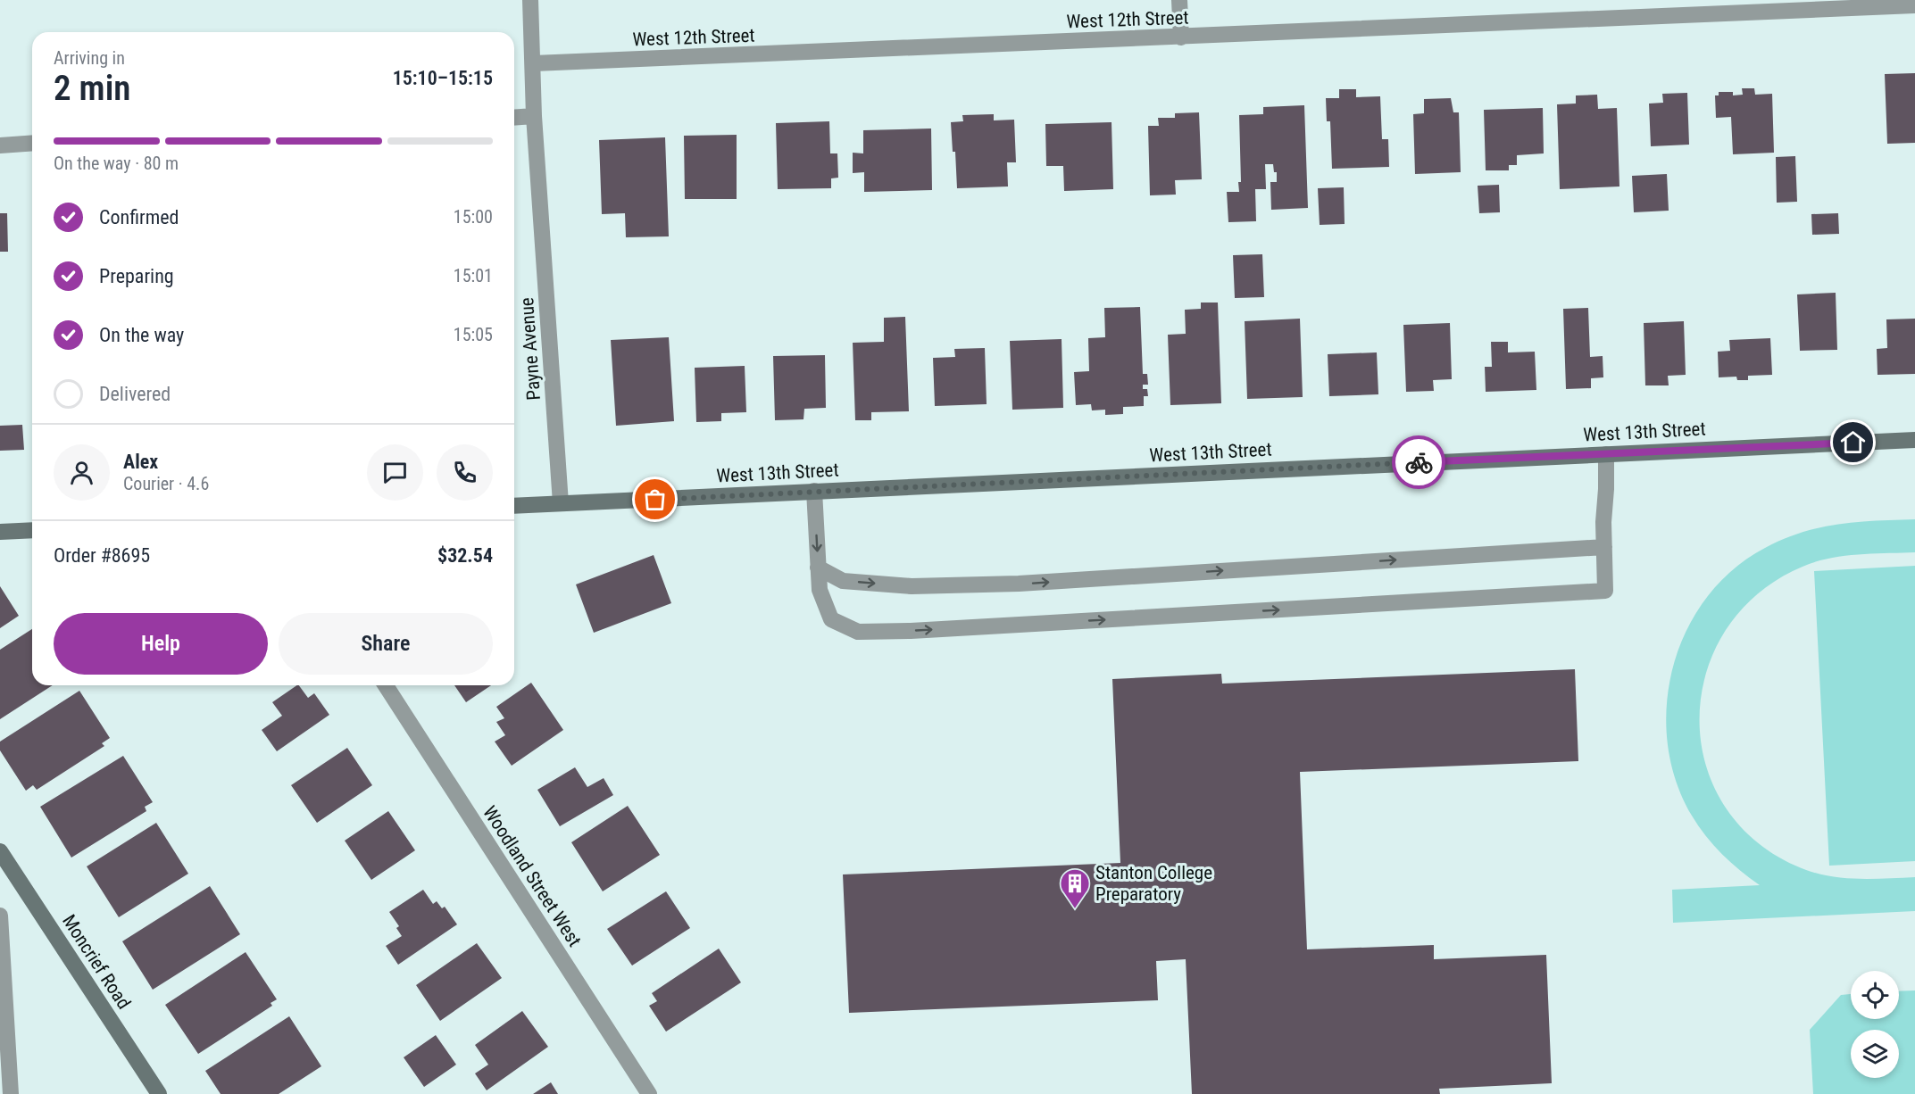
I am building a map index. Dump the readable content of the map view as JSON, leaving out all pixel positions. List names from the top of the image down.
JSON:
{
  "streets": {
    "street": [
      "West 12th Street",
      "Payne Avenue",
      "West 13th Street",
      "Woodland Street West",
      "Moncrief Road"
    ]
  },
  "crossings": [
    ["West 12th Street", "Payne Avenue"],
    ["Payne Avenue", "West 13th Street"]
  ],
  "places": {
    "building": ["Stanton College Preparatory"]
  },
  "page": {
    "heading": ["2 min", "Arriving in", "15:10–15:15"],
    "panel": [
      "Alex",
      "Courier · 4.6",
      "Order #8695",
      "$32.54"
    ],
    "bar": "On the way · 80 m",
    "list": [
      ["Confirmed", "15:00"],
      ["Preparing", "15:01"],
      ["On the way", "15:05"],
      "Delivered"
    ],
    "buttons": ["Help", "Share"]
  }
}
